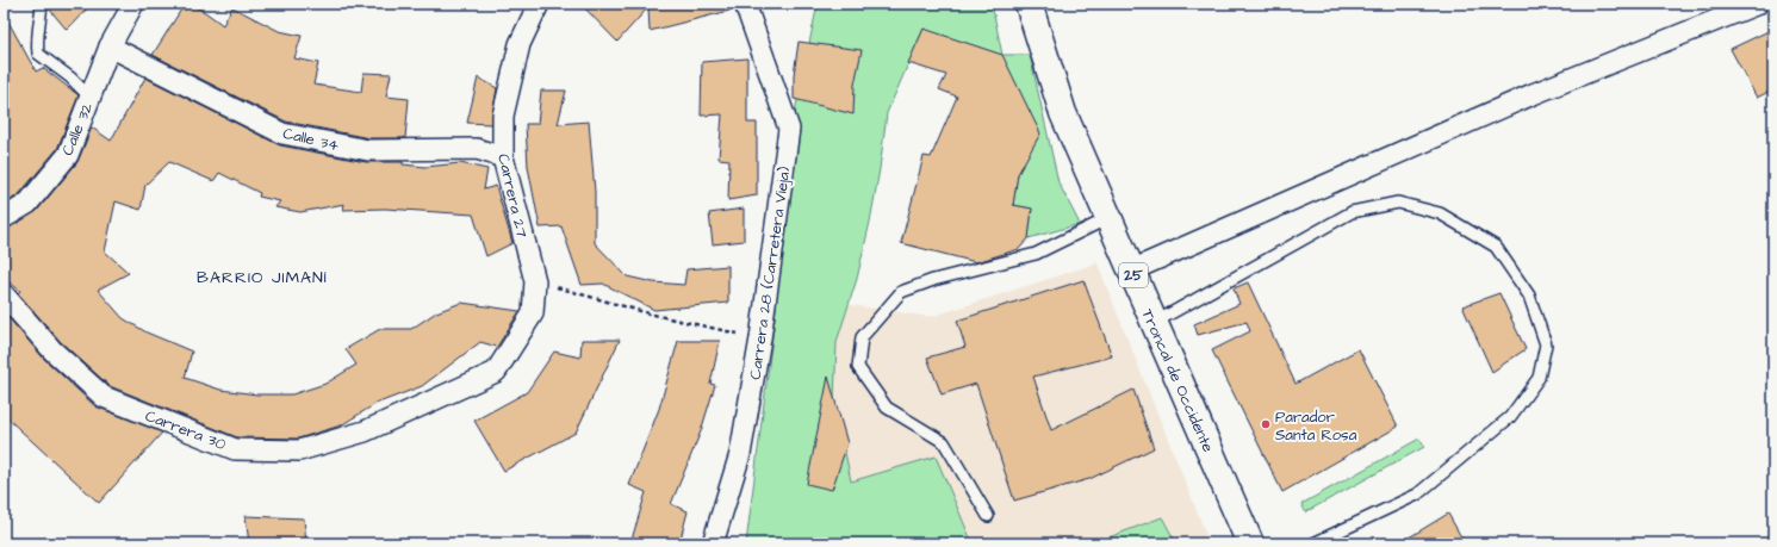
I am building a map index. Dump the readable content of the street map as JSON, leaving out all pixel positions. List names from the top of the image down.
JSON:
{
  "streets": {
    "main road": ["25", "Troncal de Occidente"],
    "street": [
      "Calle 32",
      "Calle 34",
      "Carrera 27",
      "Carrera 28 (Carretera Vieja)",
      "Carrera 30"
    ]
  },
  "crossings": [
    ["Calle 32", "Calle 34"],
    ["Calle 34", "Carrera 27"],
    ["Carrera 27", "Carrera 30"]
  ],
  "districts": ["BARRIO JIMANÍ"],
  "places": ["Parador Santa Rosa"]
}
